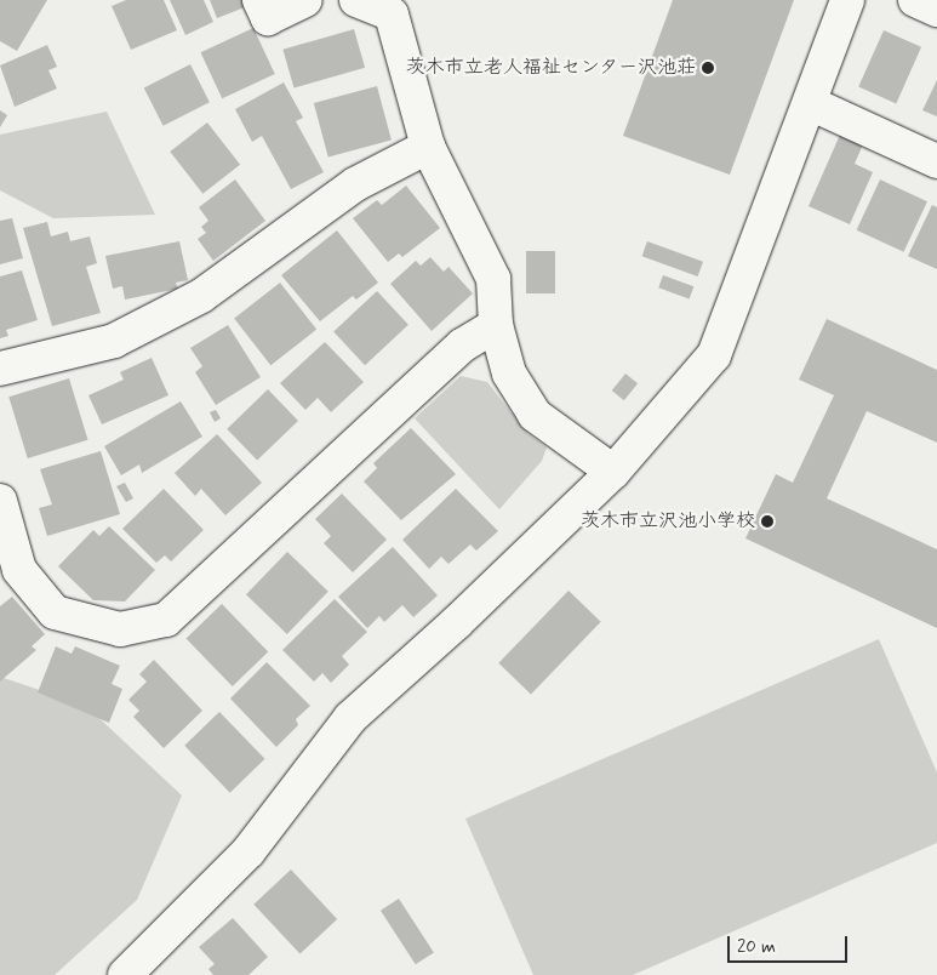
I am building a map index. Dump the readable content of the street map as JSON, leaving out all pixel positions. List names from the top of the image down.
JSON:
{
  "places": ["茨木市立老人福祉センター沢池荘", "茨木市立沢池小学校"],
  "scale_bar": "20 m"
}
